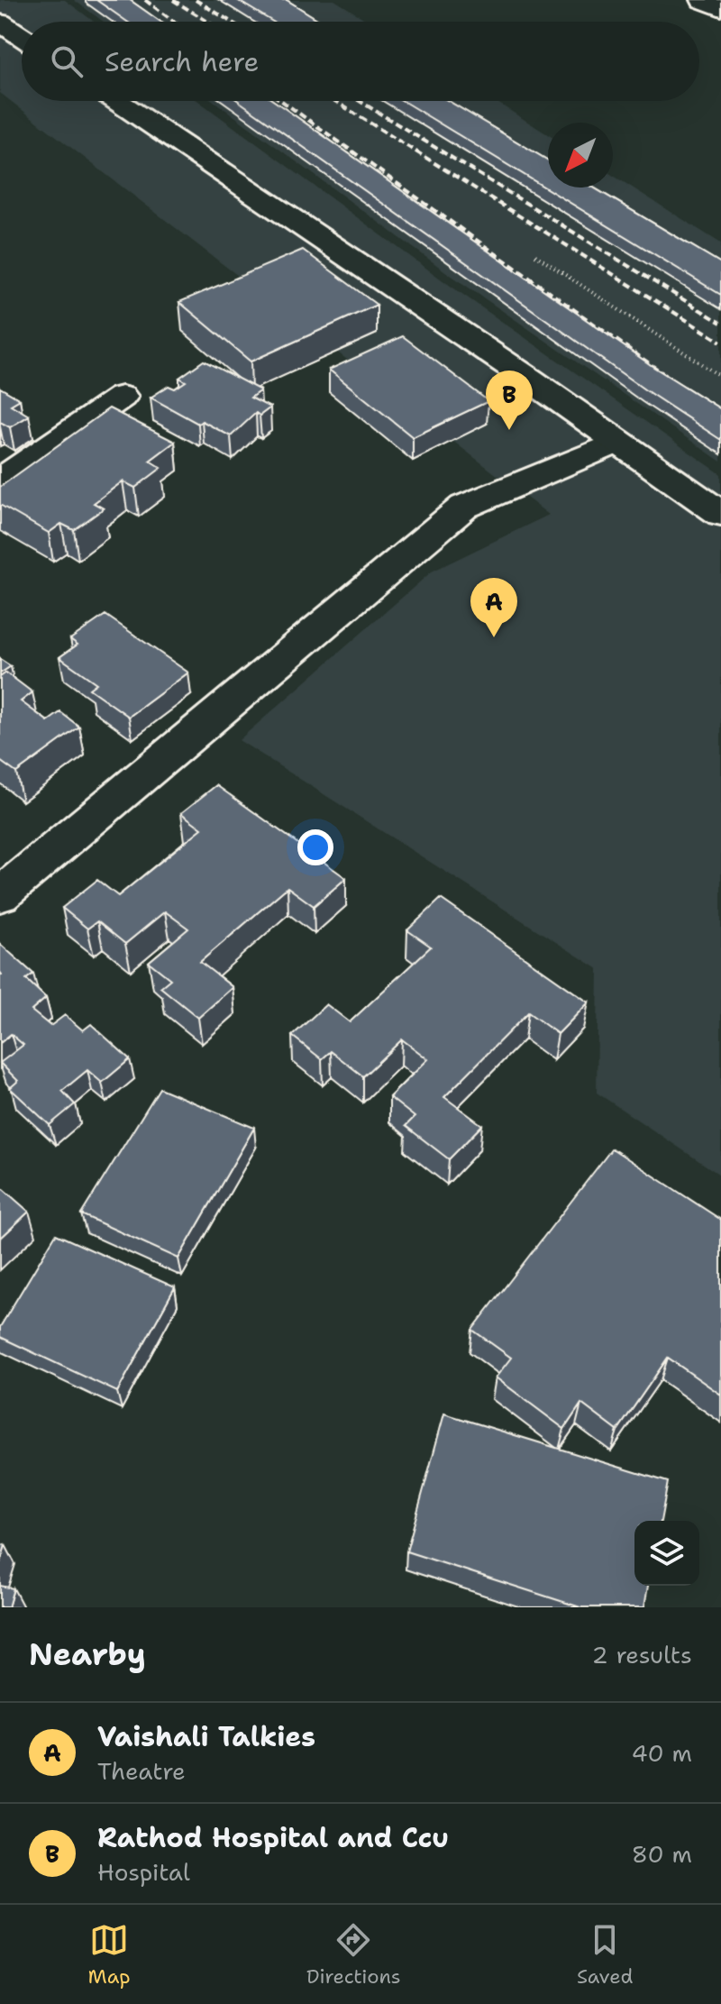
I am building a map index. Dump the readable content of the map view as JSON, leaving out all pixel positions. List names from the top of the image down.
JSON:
{
  "north": "bottom left",
  "page": {
    "search": "Search here",
    "pins": ["B", "A"],
    "heading": ["Nearby", "2 results"],
    "list": [
      {
        "mark": "A",
        "name": "Vaishali Talkies",
        "note": "Theatre",
        "value": "40 m"
      },
      {
        "mark": "B",
        "name": "Rathod Hospital and Ccu",
        "note": "Hospital",
        "value": "80 m"
      }
    ],
    "nav": ["Map", "Directions", "Saved"]
  }
}
